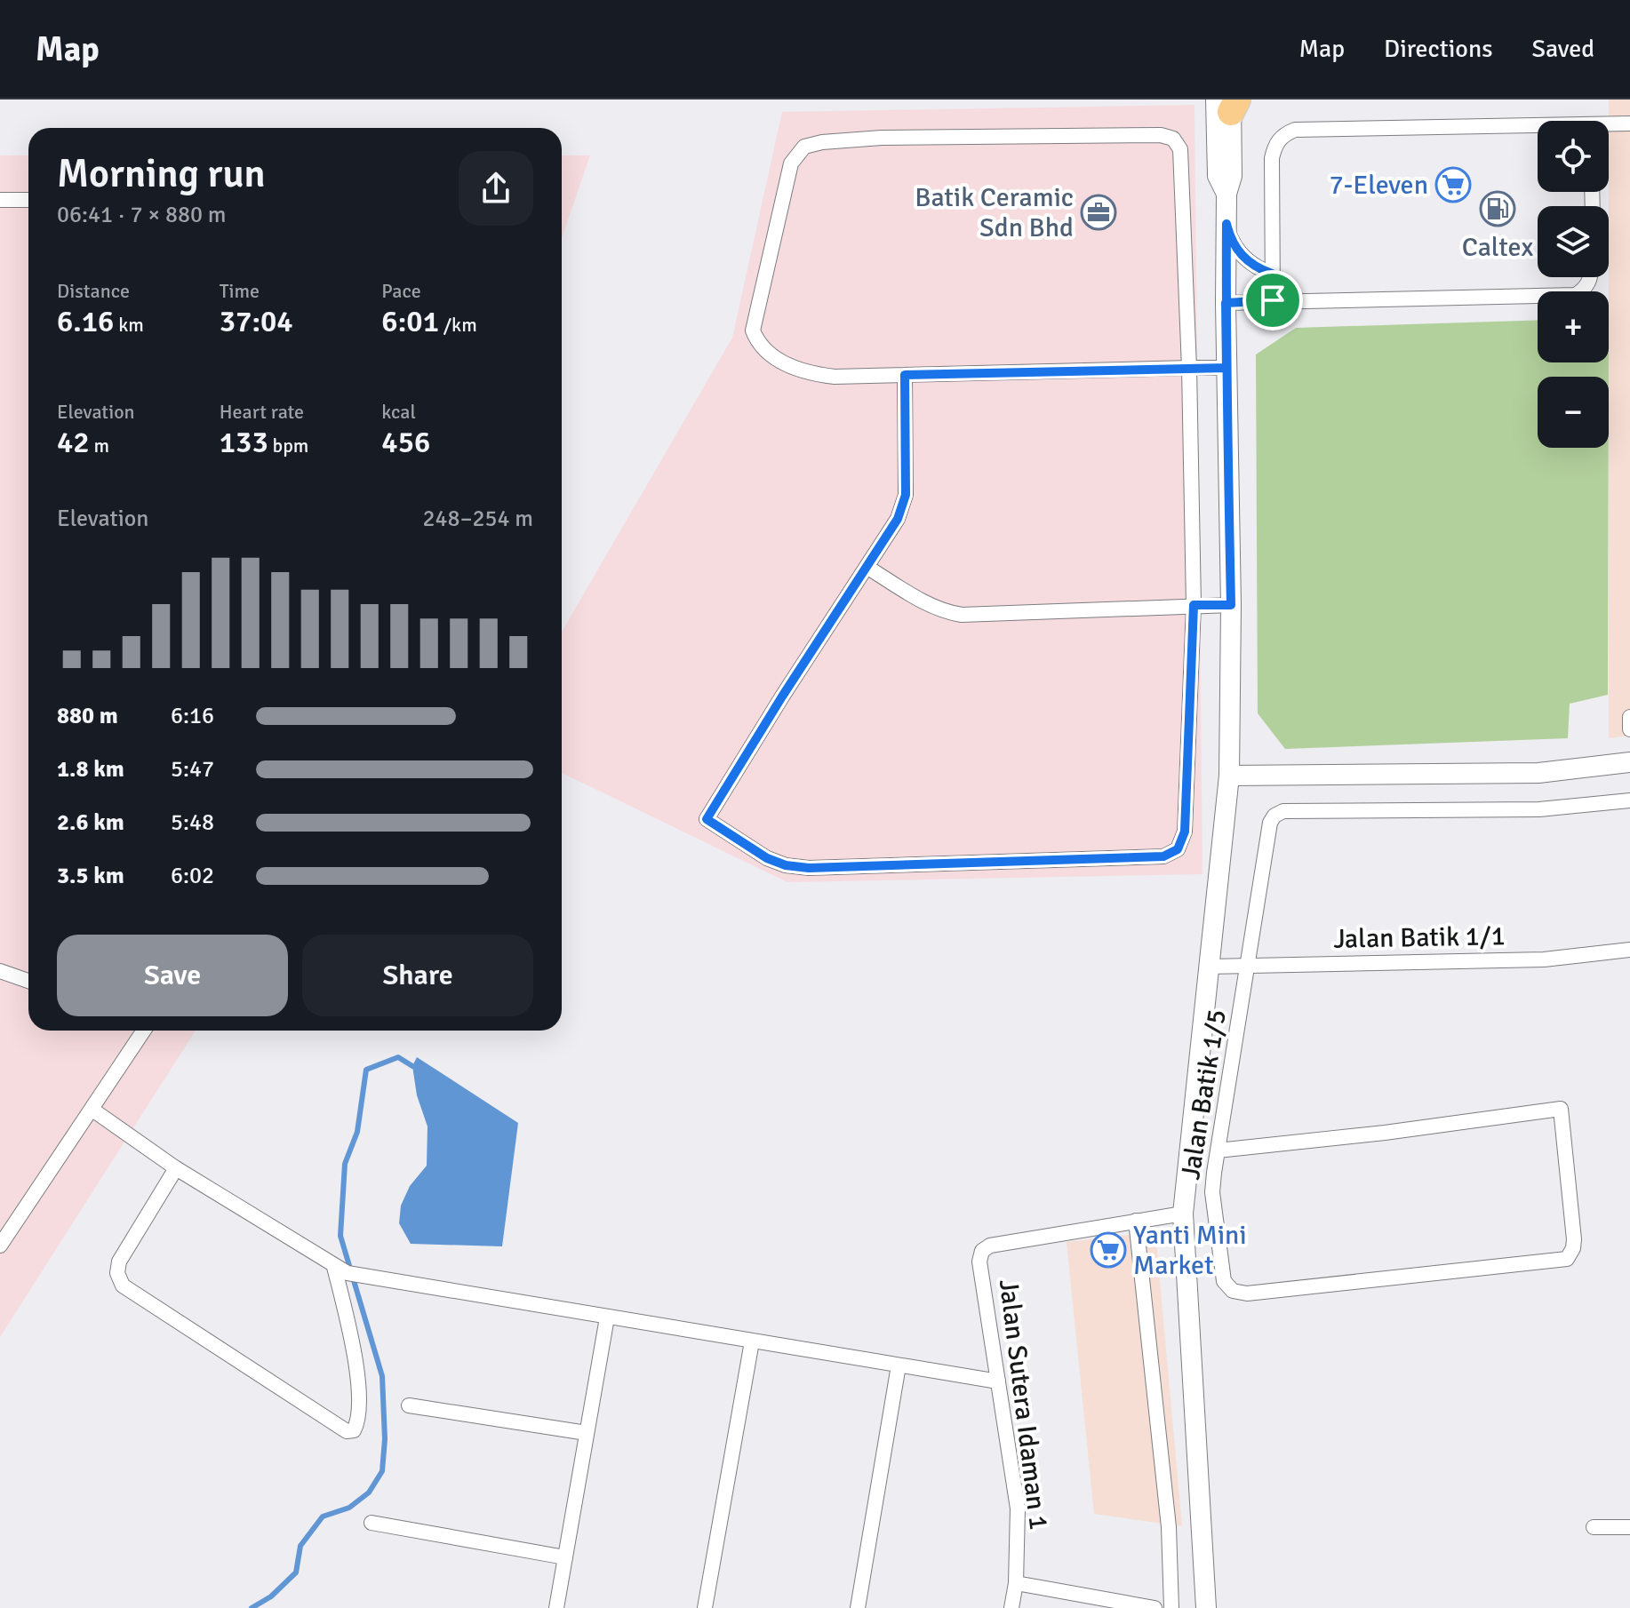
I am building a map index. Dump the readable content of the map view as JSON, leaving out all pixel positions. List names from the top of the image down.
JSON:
{
  "streets": {
    "street": ["Jalan Batik 1/1", "Jalan Batik 1/5", "Jalan Sutera Idaman 1"]
  },
  "crossings": [
    ["Jalan Batik 1/1", "Jalan Batik 1/5"]
  ],
  "places": {
    "supermarket": ["7-Eleven", "Yanti Mini Market"],
    "fuel station": ["Caltex"],
    "office": ["Batik Ceramic Sdn Bhd"]
  },
  "page": {
    "header": "Map",
    "nav": ["Map", "Directions", "Saved"],
    "map_buttons": ["+", "−"],
    "heading": ["Morning run", "06:41 · 7 × 880 m"],
    "stats": [
      ["Distance", "6.16 km"],
      ["Time", "37:04"],
      ["Pace", "6:01 /km"],
      ["Elevation", "42 m"],
      ["Heart rate", "133 bpm"],
      ["kcal", "456"]
    ],
    "chart": ["Elevation", "248–254 m"],
    "list": [
      {
        "name": "880 m",
        "note": "6:16"
      },
      {
        "name": "1.8 km",
        "note": "5:47"
      },
      {
        "name": "2.6 km",
        "note": "5:48"
      },
      {
        "name": "3.5 km",
        "note": "6:02"
      }
    ],
    "buttons": ["Save", "Share"]
  }
}
